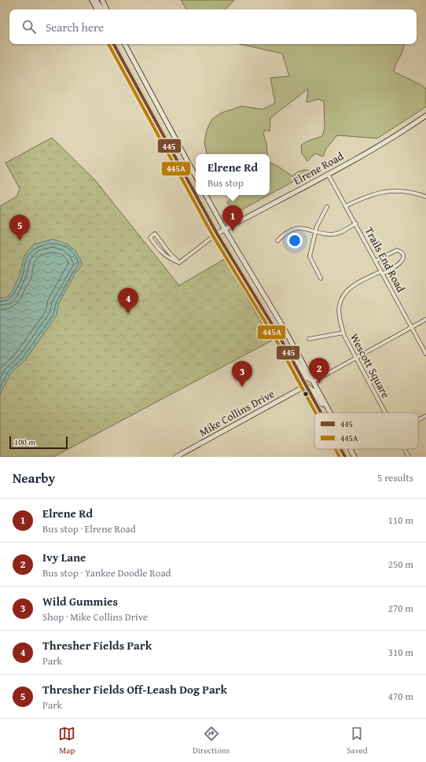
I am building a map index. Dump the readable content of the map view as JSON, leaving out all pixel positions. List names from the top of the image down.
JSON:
{
  "streets": {
    "main road": ["Elrene Road", "Mike Collins Drive"],
    "street": ["Trails End Road", "Wescott Square"]
  },
  "crossings": [
    ["Elrene Road", "Trails End Road"],
    ["Trails End Road", "Wescott Square"]
  ],
  "lines": ["transit line 445", "transit line 445A"],
  "legend": ["445", "445A"],
  "scale_bar": "100 m",
  "page": {
    "search": "Search here",
    "popup": ["Elrene Rd", "Bus stop"],
    "pins": [
      "1",
      "5",
      "4",
      "2",
      "3"
    ],
    "scale": "100 m",
    "heading": ["Nearby", "5 results"],
    "list": [
      {
        "mark": "1",
        "name": "Elrene Rd",
        "note": "Bus stop · Elrene Road",
        "value": "110 m"
      },
      {
        "mark": "2",
        "name": "Ivy Lane",
        "note": "Bus stop · Yankee Doodle Road",
        "value": "250 m"
      },
      {
        "mark": "3",
        "name": "Wild Gummies",
        "note": "Shop · Mike Collins Drive",
        "value": "270 m"
      },
      {
        "mark": "4",
        "name": "Thresher Fields Park",
        "note": "Park",
        "value": "310 m"
      },
      {
        "mark": "5",
        "name": "Thresher Fields Off-Leash Dog Park",
        "note": "Park",
        "value": "470 m"
      }
    ],
    "nav": ["Map", "Directions", "Saved"]
  }
}
